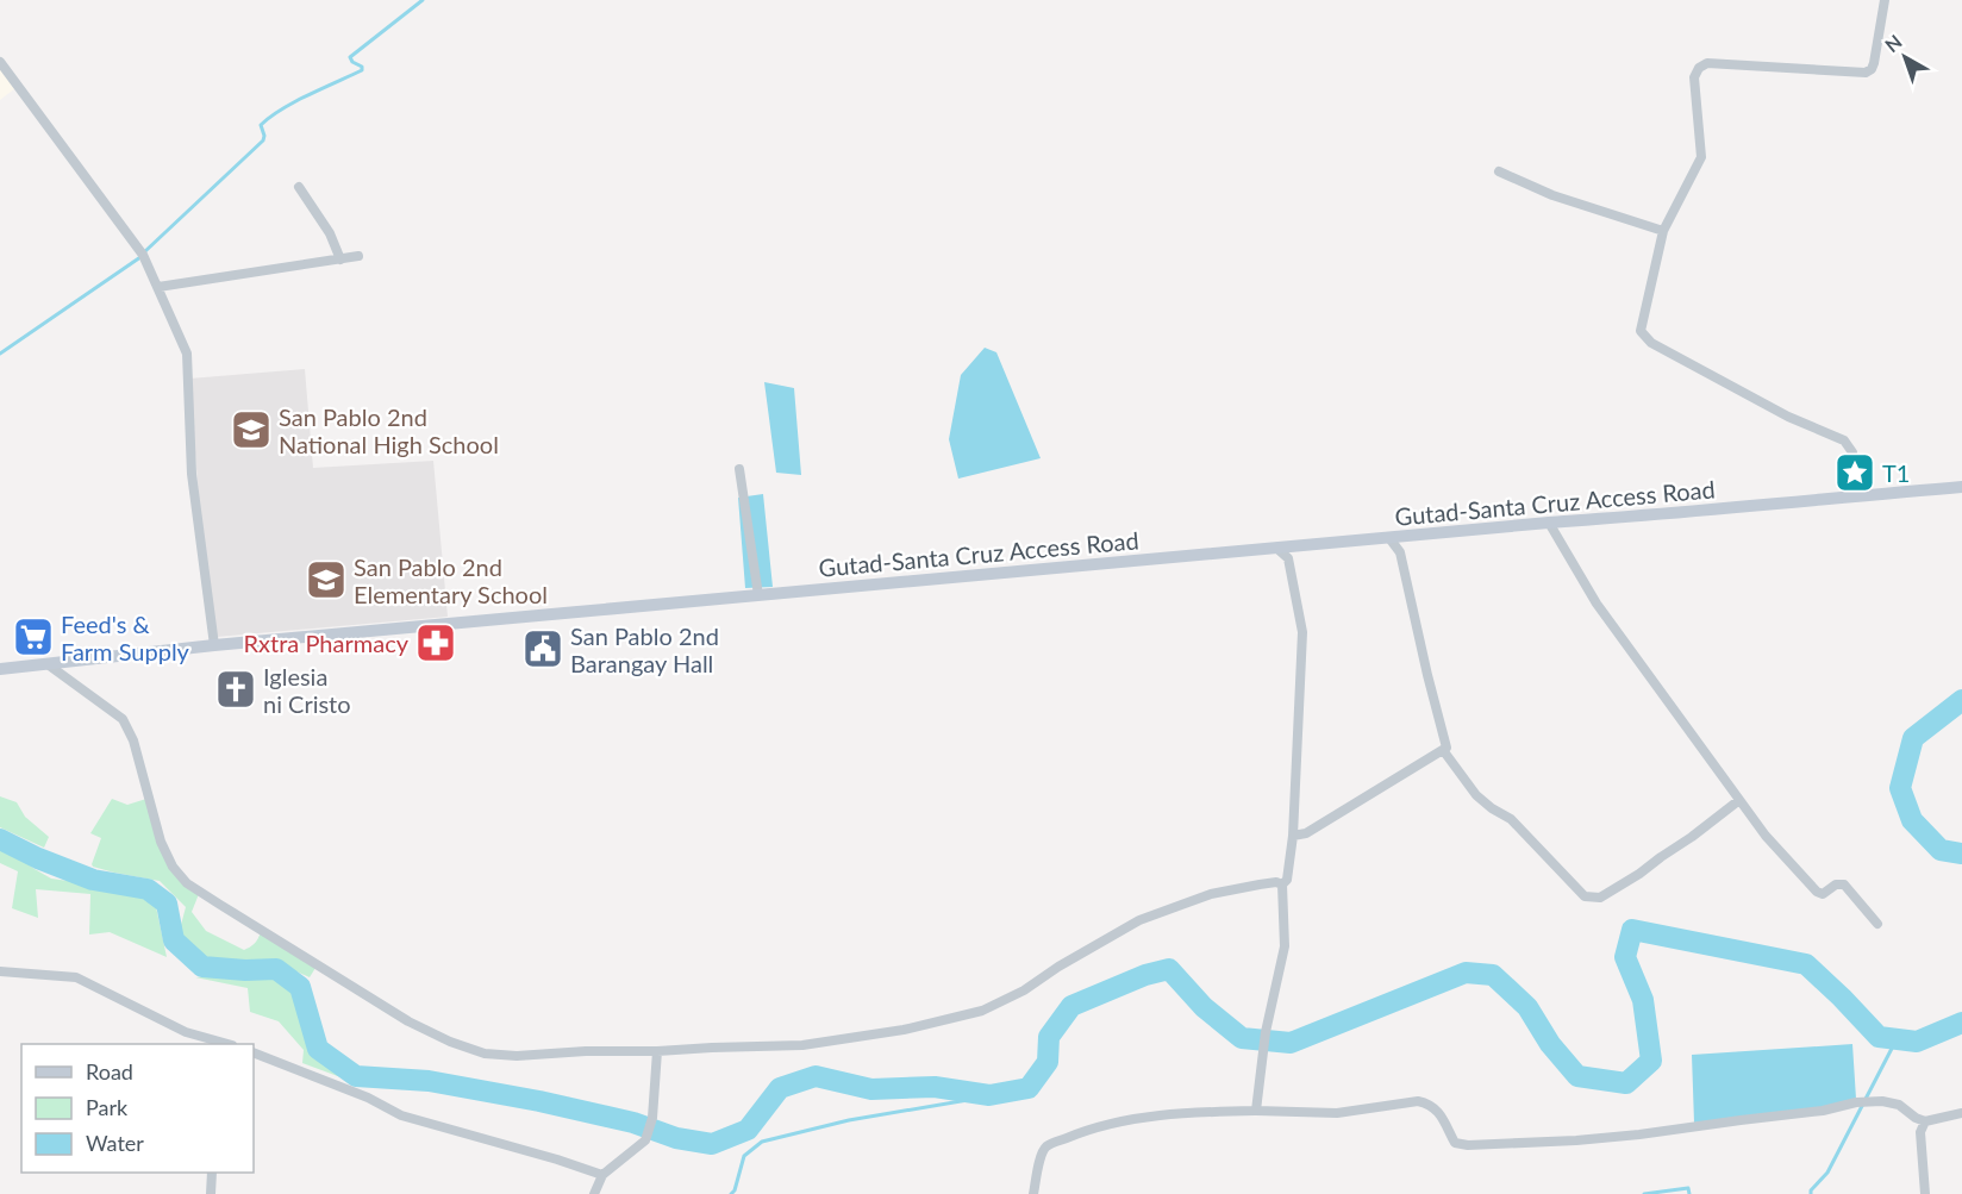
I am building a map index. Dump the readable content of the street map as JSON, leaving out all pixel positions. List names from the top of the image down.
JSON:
{
  "streets": {
    "main road": ["Gutad-Santa Cruz Access Road"]
  },
  "places": {
    "school or university": ["San Pablo 2nd National High School", "San Pablo 2nd Elementary School"],
    "place": ["T1"],
    "supermarket": ["Feed's & Farm Supply"],
    "pharmacy": ["Rxtra Pharmacy"],
    "public building": ["San Pablo 2nd Barangay Hall"],
    "church": ["Iglesia ni Cristo"]
  },
  "legend": ["Road", "Park", "Water"],
  "north": "top left"
}
